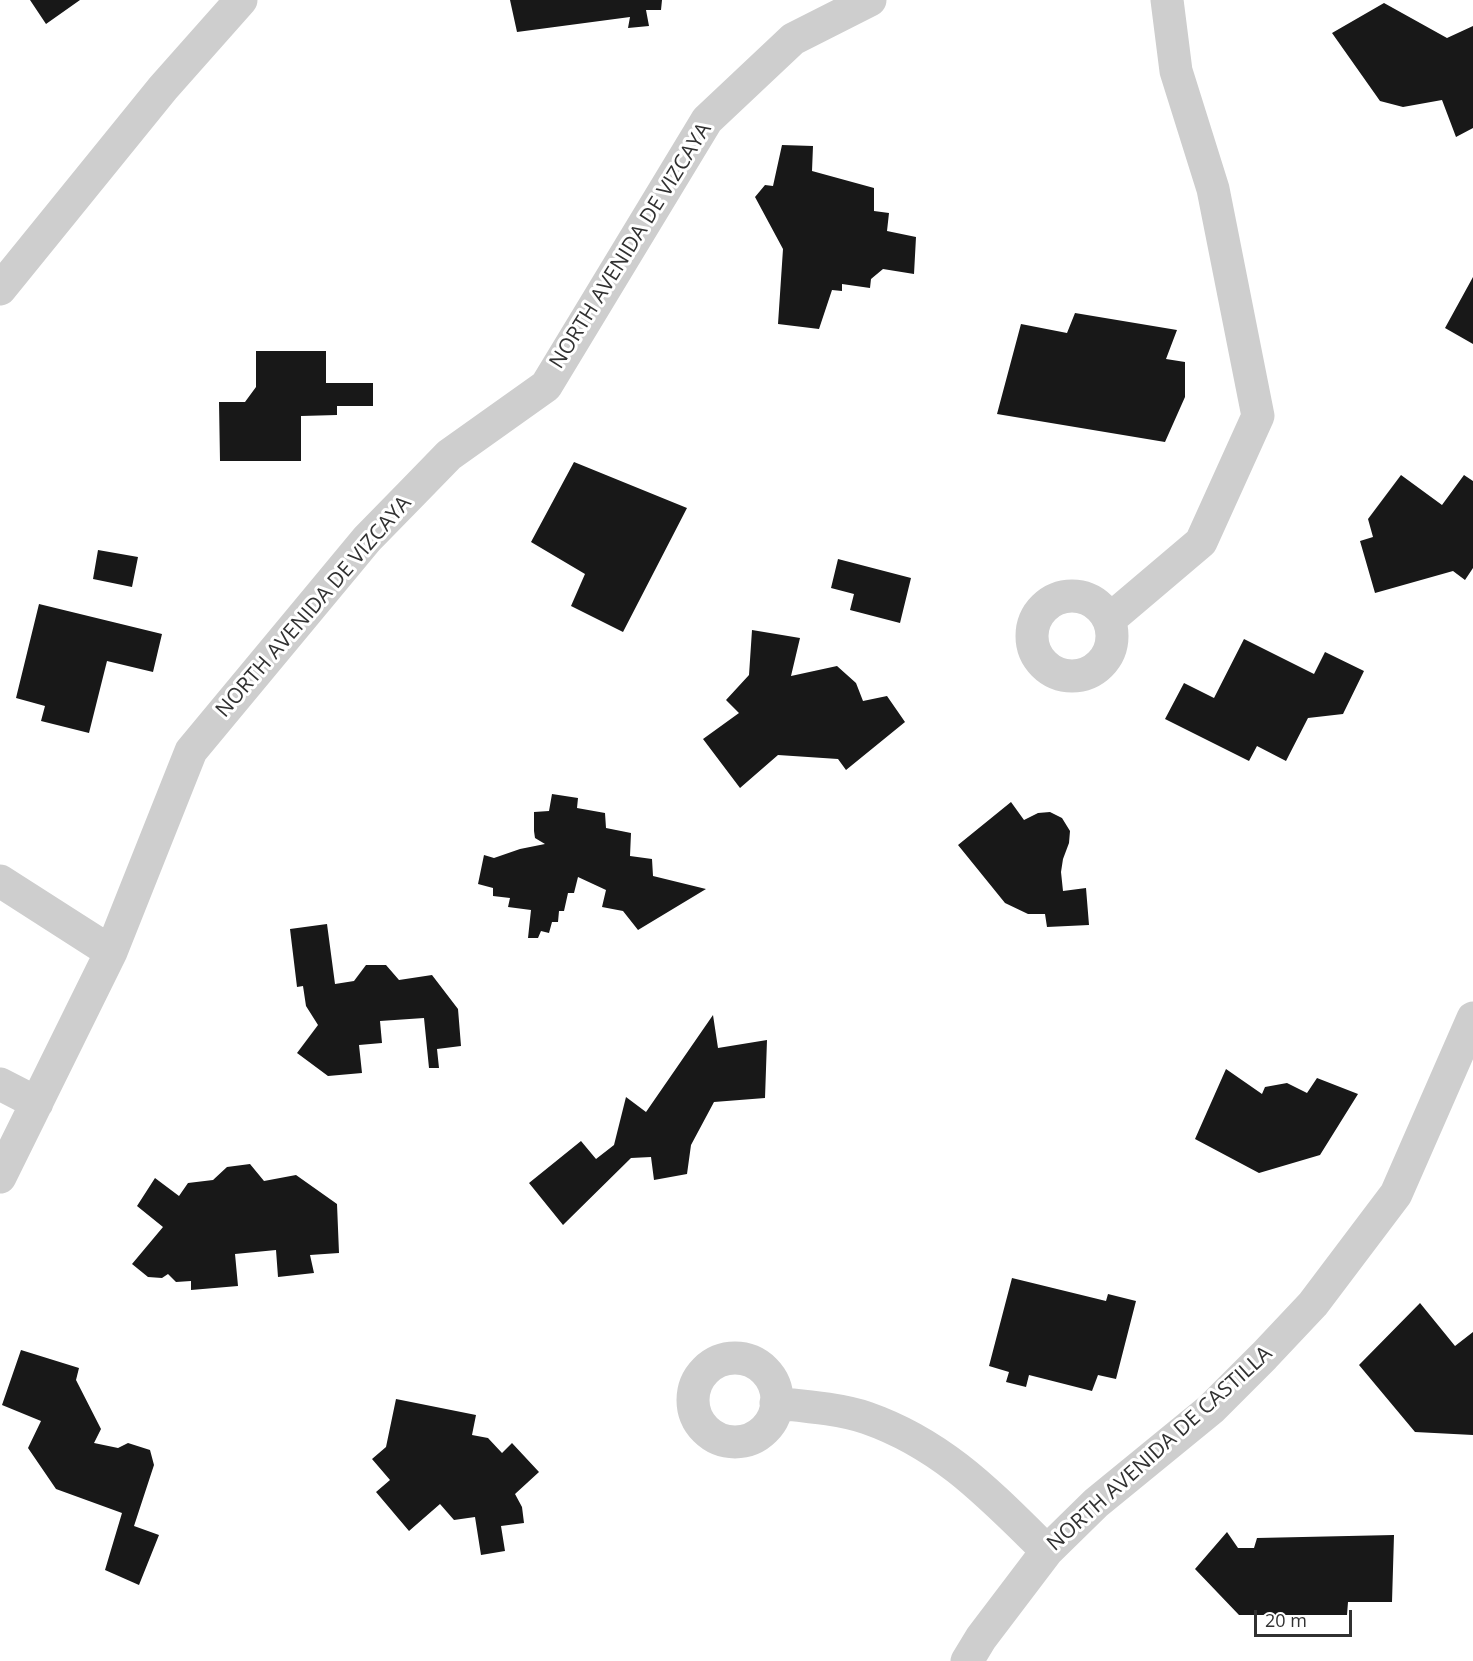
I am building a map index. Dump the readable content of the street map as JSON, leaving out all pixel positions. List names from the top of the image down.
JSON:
{
  "streets": {
    "street": ["NORTH AVENIDA DE VIZCAYA", "NORTH AVENIDA DE CASTILLA"]
  },
  "scale_bar": "20 m"
}
